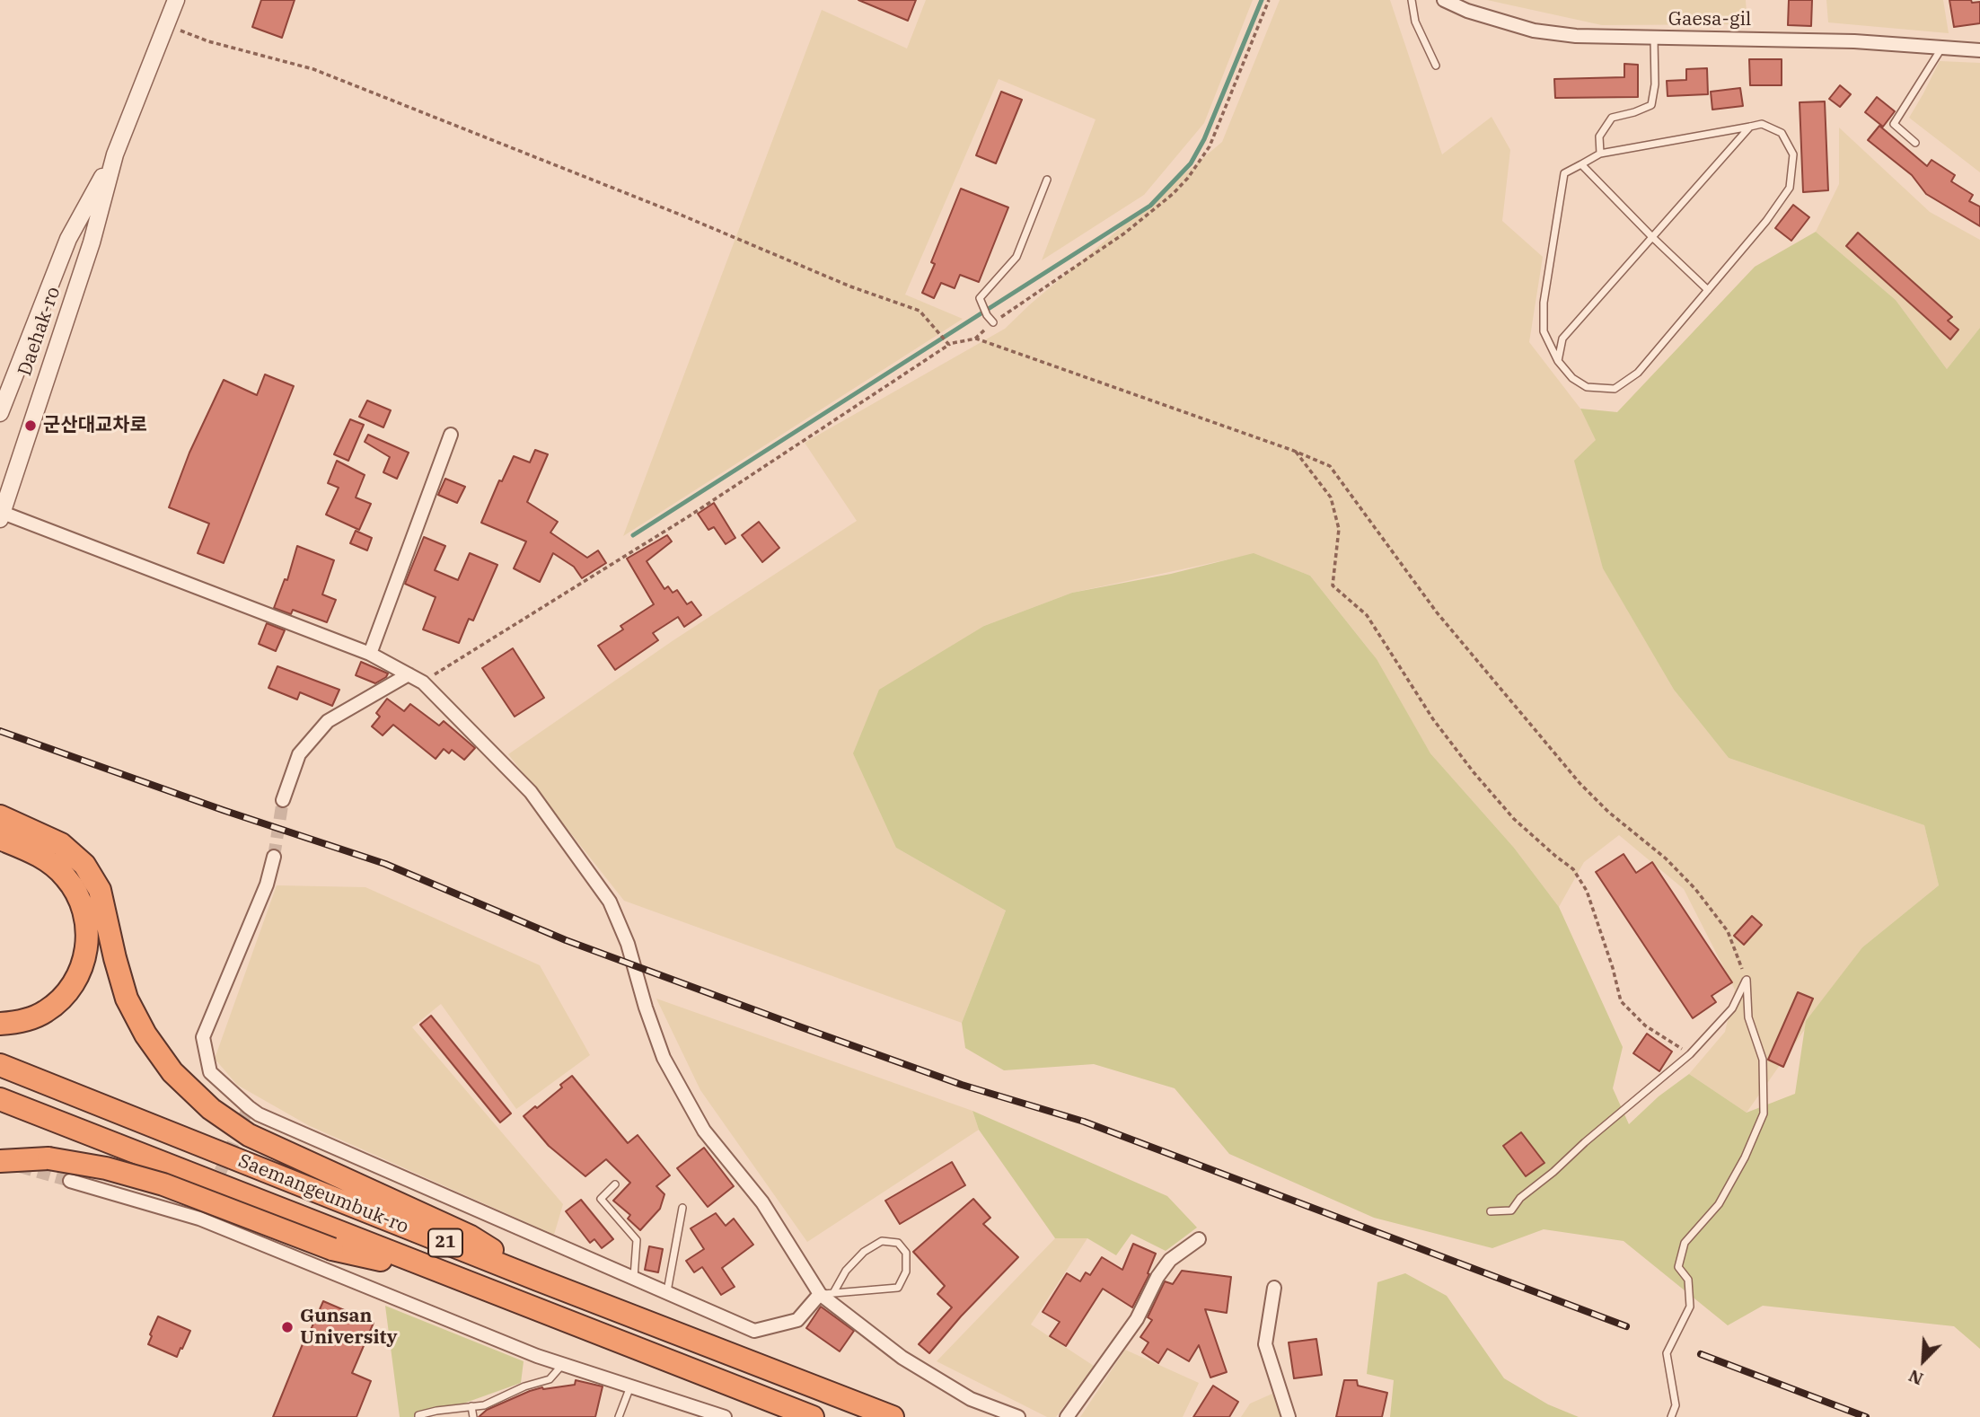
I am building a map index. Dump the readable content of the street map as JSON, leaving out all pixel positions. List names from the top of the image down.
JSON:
{
  "streets": {
    "highway": ["Saemangeumbuk-ro", "21"],
    "street": ["Gaesa-gil", "Daehak-ro"]
  },
  "places": ["군산대교차로", "Gunsan University"],
  "north": "bottom left"
}
